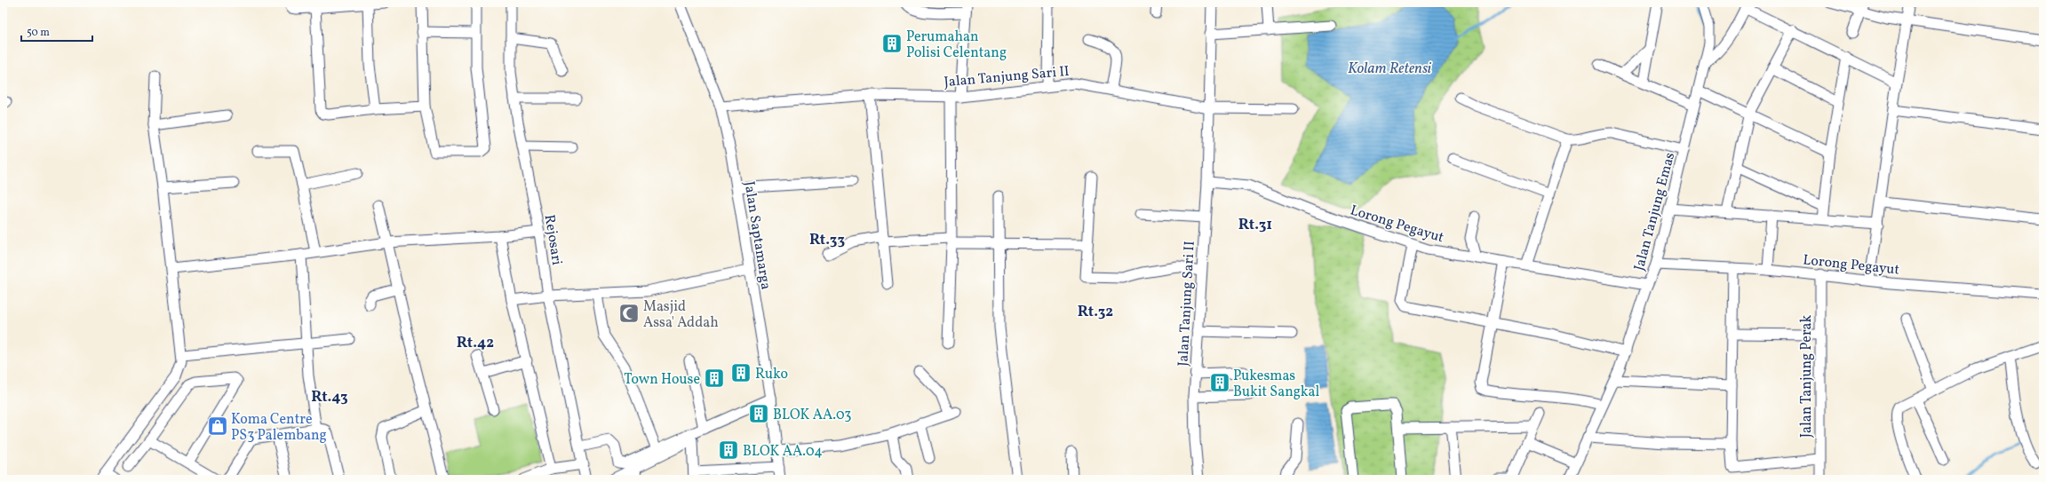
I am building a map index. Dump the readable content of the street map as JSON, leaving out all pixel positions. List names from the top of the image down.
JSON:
{
  "streets": {
    "street": [
      "Jalan Tanjung Sari II",
      "Jalan Tanjung Emas",
      "Lorong Pegayut",
      "Jalan Saptamarga",
      "Rejosari",
      "Jalan Tanjung Perak"
    ]
  },
  "crossings": [
    ["Jalan Tanjung Sari II", "Lorong Pegayut"],
    ["Jalan Tanjung Sari II", "Jalan Saptamarga"],
    ["Jalan Tanjung Emas", "Lorong Pegayut"],
    ["Lorong Pegayut", "Jalan Tanjung Perak"]
  ],
  "districts": [
    "Rt.31",
    "Rt.33",
    "Rt.32",
    "Rt.42",
    "Rt.43"
  ],
  "water": ["Kolam Retensi"],
  "places": {
    "building": [
      "Perumahan Polisi Celentang",
      "Ruko",
      "Town House",
      "Pukesmas Bukit Sangkal",
      "BLOK AA.03",
      "BLOK AA.04"
    ],
    "mosque": ["Masjid Assa' Addah"],
    "shop": ["Koma Centre PS3 Palembang"]
  },
  "scale_bar": "50 m"
}
